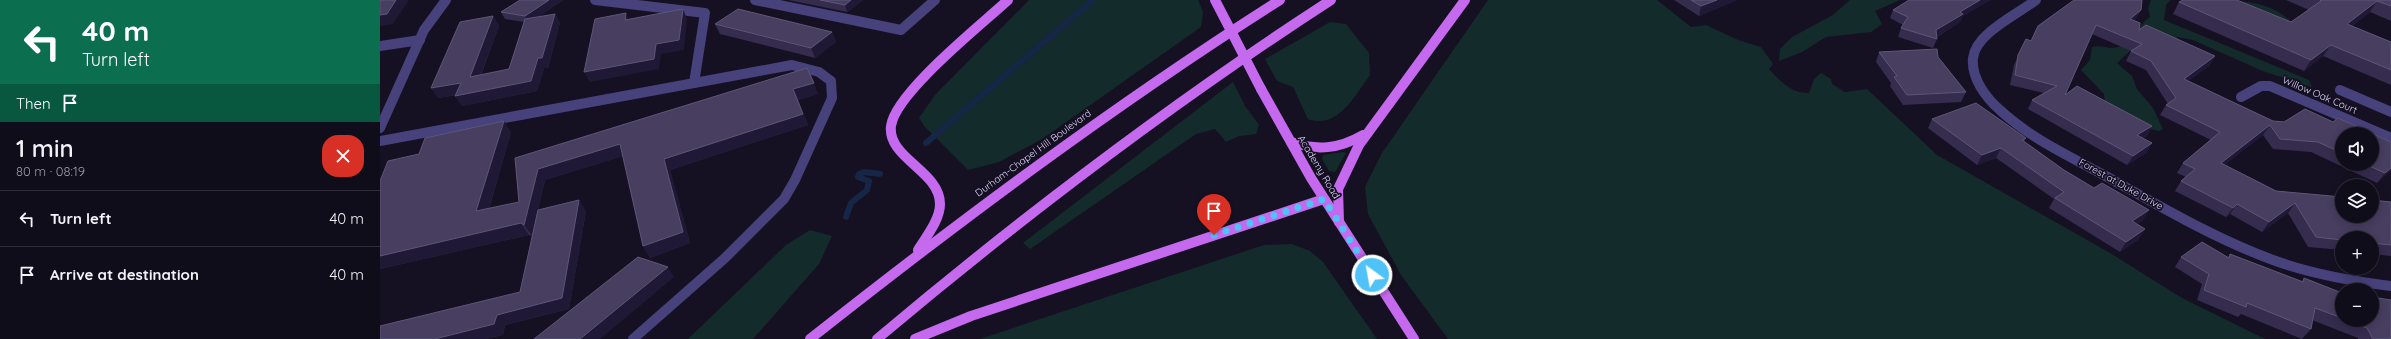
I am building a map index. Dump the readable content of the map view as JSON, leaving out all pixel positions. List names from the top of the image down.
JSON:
{
  "streets": {
    "main road": ["Durham-Chapel Hill Boulevard", "Academy Road"],
    "street": ["Willow Oak Court", "Forest at Duke Drive"]
  },
  "page": {
    "turn": ["40 m", "Turn left"],
    "then": "Then",
    "heading": ["1 min", "80 m · 08:19"],
    "map_buttons": ["+", "−"],
    "list": [
      {
        "name": "Turn left",
        "value": "40 m"
      },
      {
        "name": "Arrive at destination",
        "value": "40 m"
      }
    ]
  }
}
